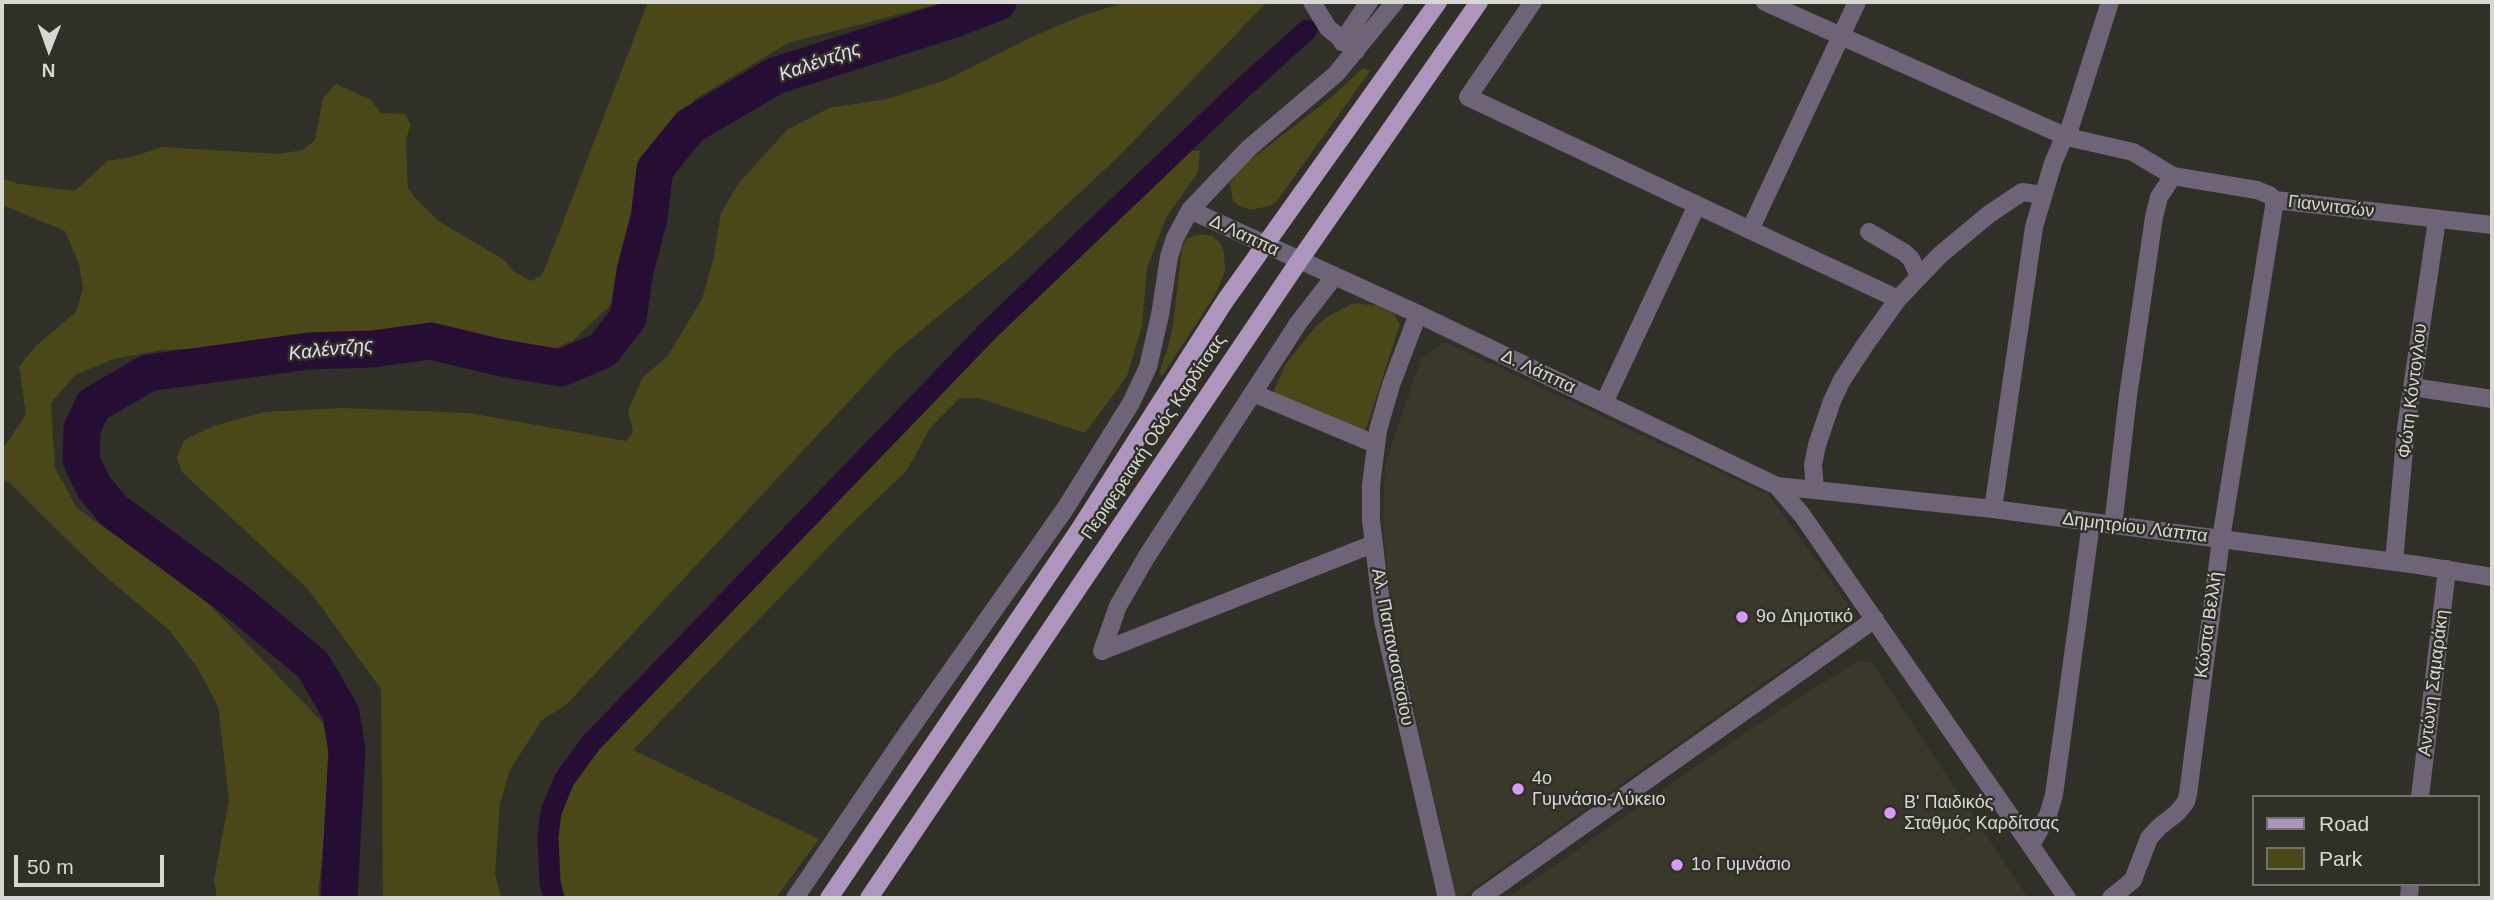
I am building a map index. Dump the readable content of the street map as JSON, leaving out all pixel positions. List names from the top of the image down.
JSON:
{
  "streets": {
    "main road": ["Περιφερειακή Οδός Καρδίτσας"],
    "street": [
      "Γιαννιτσών",
      "Δ.Λαππα",
      "Δ. Λάππα",
      "Φώτη Κόντογλου",
      "Δημητρίου Λάππα",
      "Κώστα Βελλή",
      "Αλ. Παπαναστασίου",
      "Αντώνη Σαμαράκη"
    ]
  },
  "crossings": [
    ["Γιαννιτσών", "Φώτη Κόντογλου"],
    ["Γιαννιτσών", "Κώστα Βελλή"],
    ["Δ.Λαππα", "Δ. Λάππα"],
    ["Δ.Λαππα", "Περιφερειακή Οδός Καρδίτσας"],
    ["Δ. Λάππα", "Περιφερειακή Οδός Καρδίτσας"],
    ["Δ. Λάππα", "Δημητρίου Λάππα"],
    ["Δ. Λάππα", "Αλ. Παπαναστασίου"],
    ["Φώτη Κόντογλου", "Δημητρίου Λάππα"],
    ["Δημητρίου Λάππα", "Κώστα Βελλή"],
    ["Δημητρίου Λάππα", "Αντώνη Σαμαράκη"]
  ],
  "water": ["Καλέντζης"],
  "places": [
    "9ο Δημοτικό",
    "4ο Γυμνάσιο-Λύκειο",
    "Β' Παιδικός Σταθμός Καρδίτσας",
    "1ο Γυμνάσιο"
  ],
  "legend": ["Road", "Park"],
  "scale_bar": "50 m",
  "north": "bottom"
}
